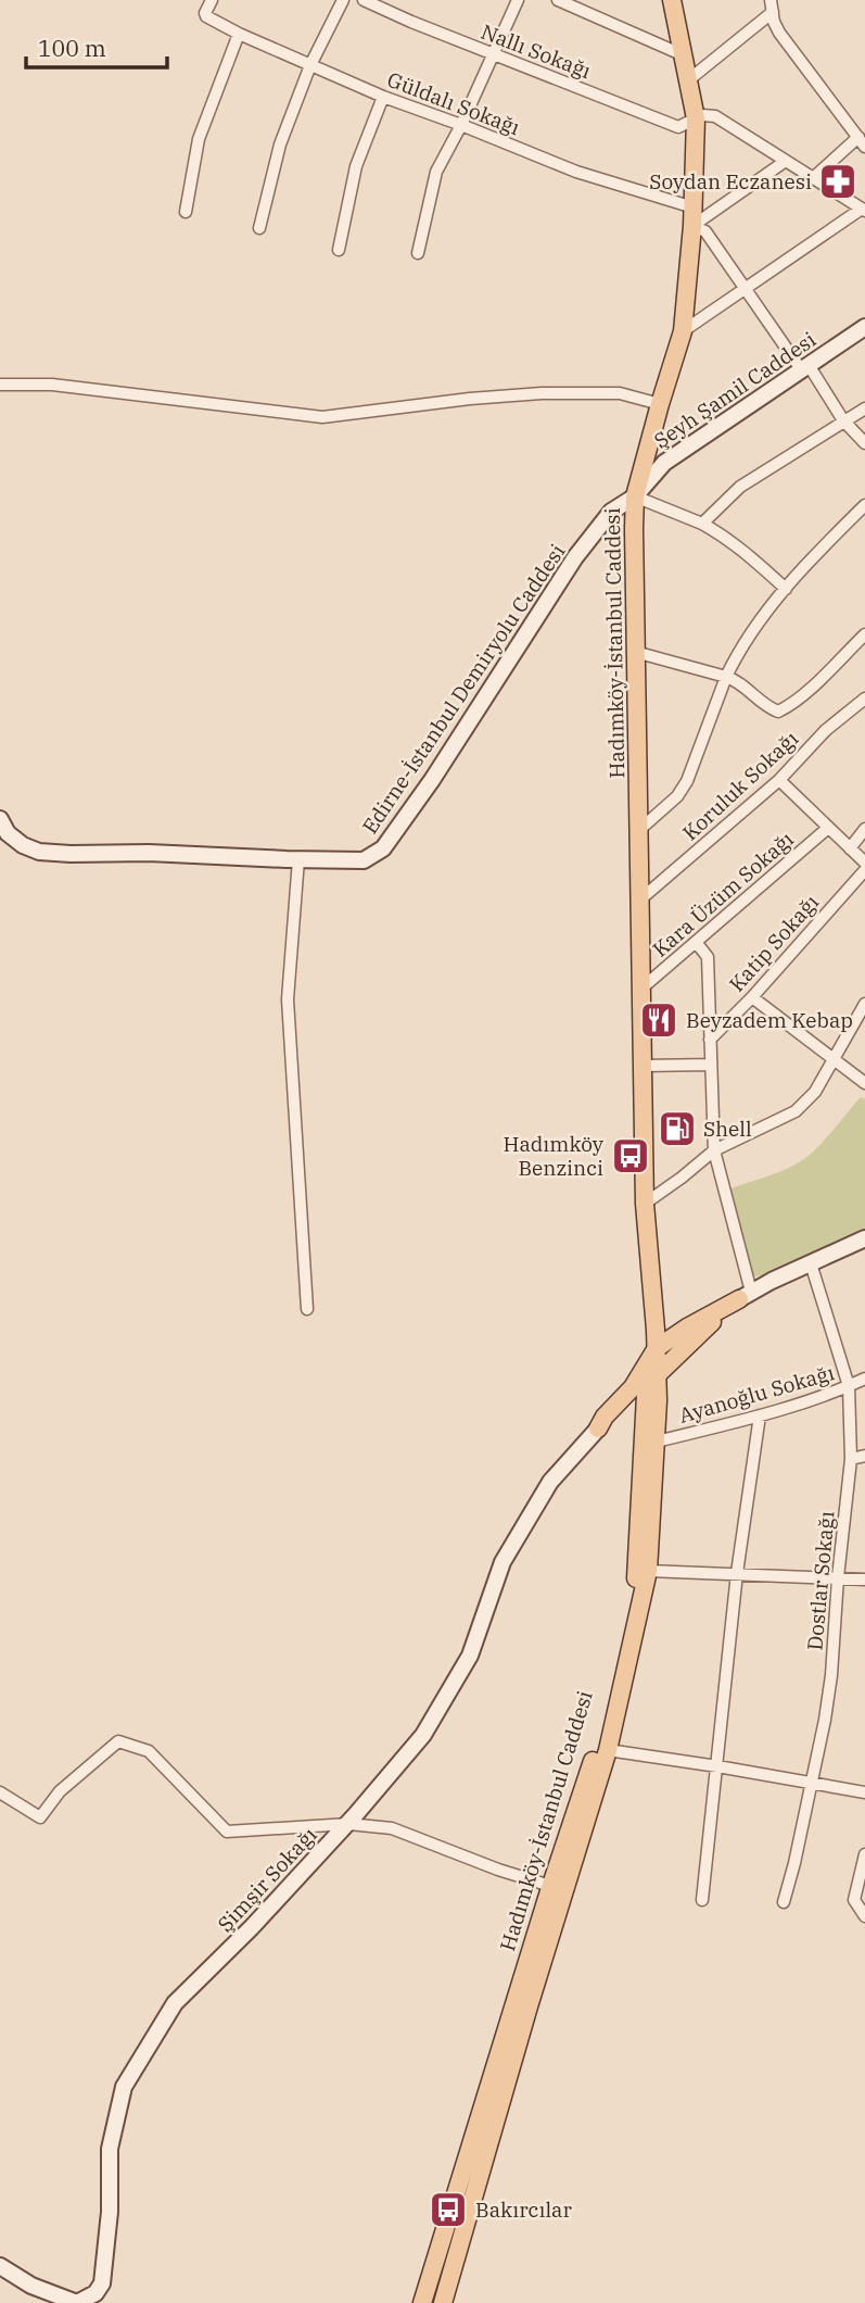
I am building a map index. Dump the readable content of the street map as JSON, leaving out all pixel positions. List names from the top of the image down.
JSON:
{
  "streets": {
    "main road": ["Hadımköy-İstanbul Caddesi"],
    "street": [
      "Nallı Sokağı",
      "Güldalı Sokağı",
      "Şeyh Şamil Caddesi",
      "Edirne-İstanbul Demiryolu Caddesi",
      "Koruluk Sokağı",
      "Kara Üzüm Sokağı",
      "Katip Sokağı",
      "Ayanoğlu Sokağı",
      "Dostlar Sokağı",
      "Şimşir Sokağı"
    ]
  },
  "crossings": [
    ["Nallı Sokağı", "Hadımköy-İstanbul Caddesi"],
    ["Güldalı Sokağı", "Hadımköy-İstanbul Caddesi"],
    ["Şeyh Şamil Caddesi", "Hadımköy-İstanbul Caddesi"],
    ["Şeyh Şamil Caddesi", "Edirne-İstanbul Demiryolu Caddesi"],
    ["Hadımköy-İstanbul Caddesi", "Edirne-İstanbul Demiryolu Caddesi"],
    ["Hadımköy-İstanbul Caddesi", "Koruluk Sokağı"],
    ["Hadımköy-İstanbul Caddesi", "Kara Üzüm Sokağı"],
    ["Hadımköy-İstanbul Caddesi", "Ayanoğlu Sokağı"],
    ["Ayanoğlu Sokağı", "Dostlar Sokağı"]
  ],
  "places": {
    "pharmacy": ["Soydan Eczanesi"],
    "restaurant": ["Beyzadem Kebap"],
    "fuel station": ["Shell"],
    "bus stop": ["Hadımköy Benzinci", "Bakırcılar"]
  },
  "scale_bar": "100 m"
}
